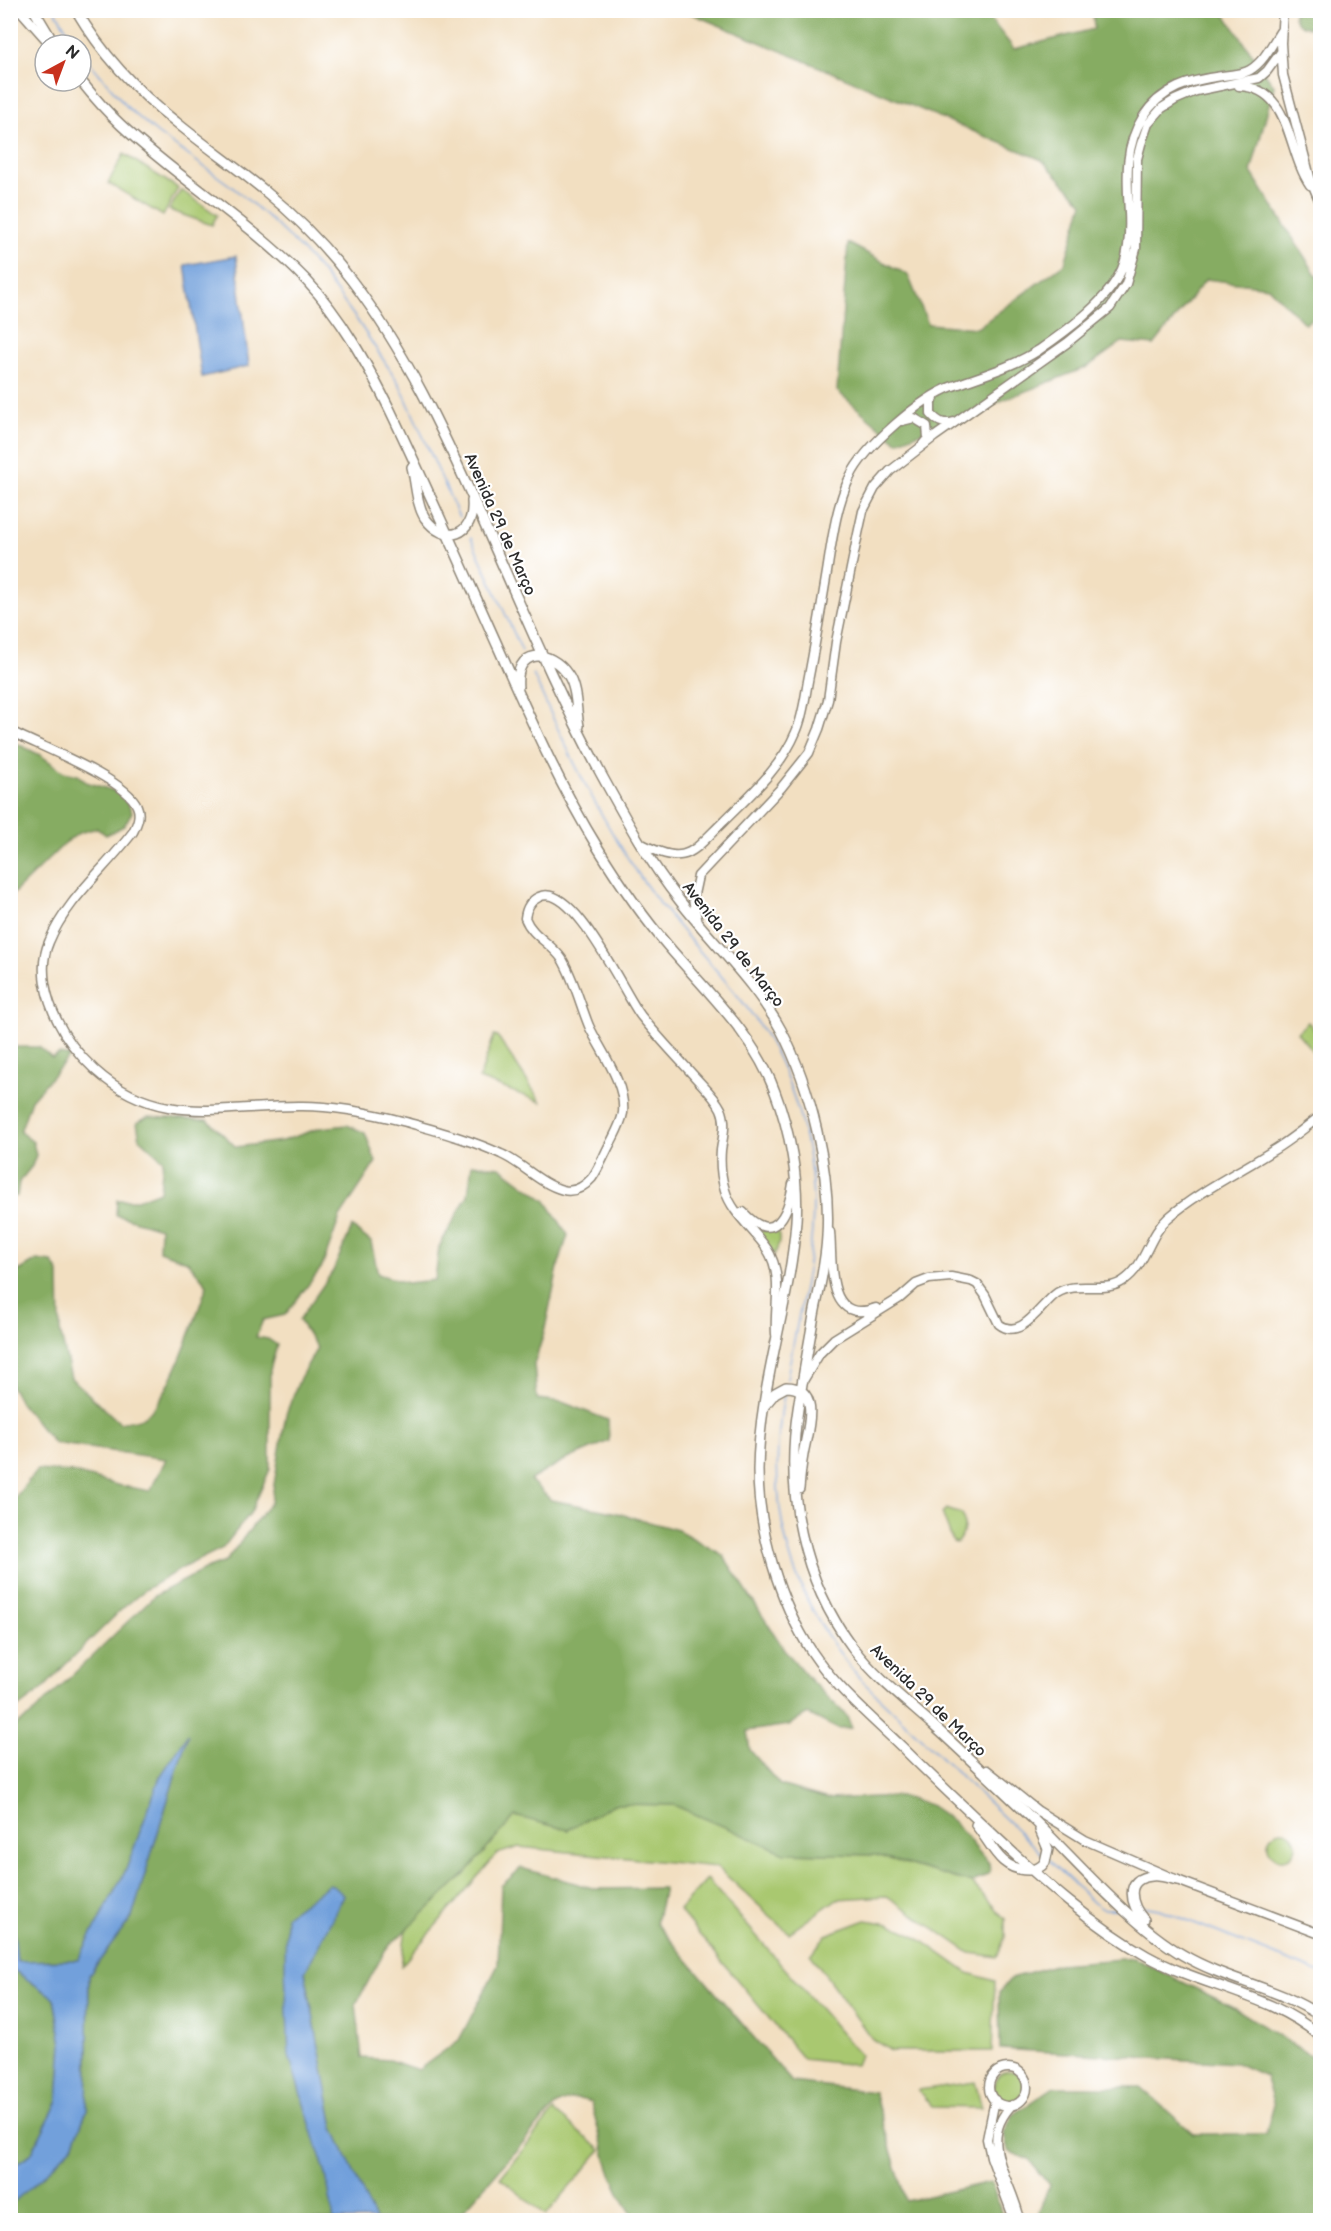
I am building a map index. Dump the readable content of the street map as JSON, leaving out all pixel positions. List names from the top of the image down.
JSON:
{
  "streets": {
    "main road": ["Avenida 29 de Março"]
  },
  "north": "top right"
}
